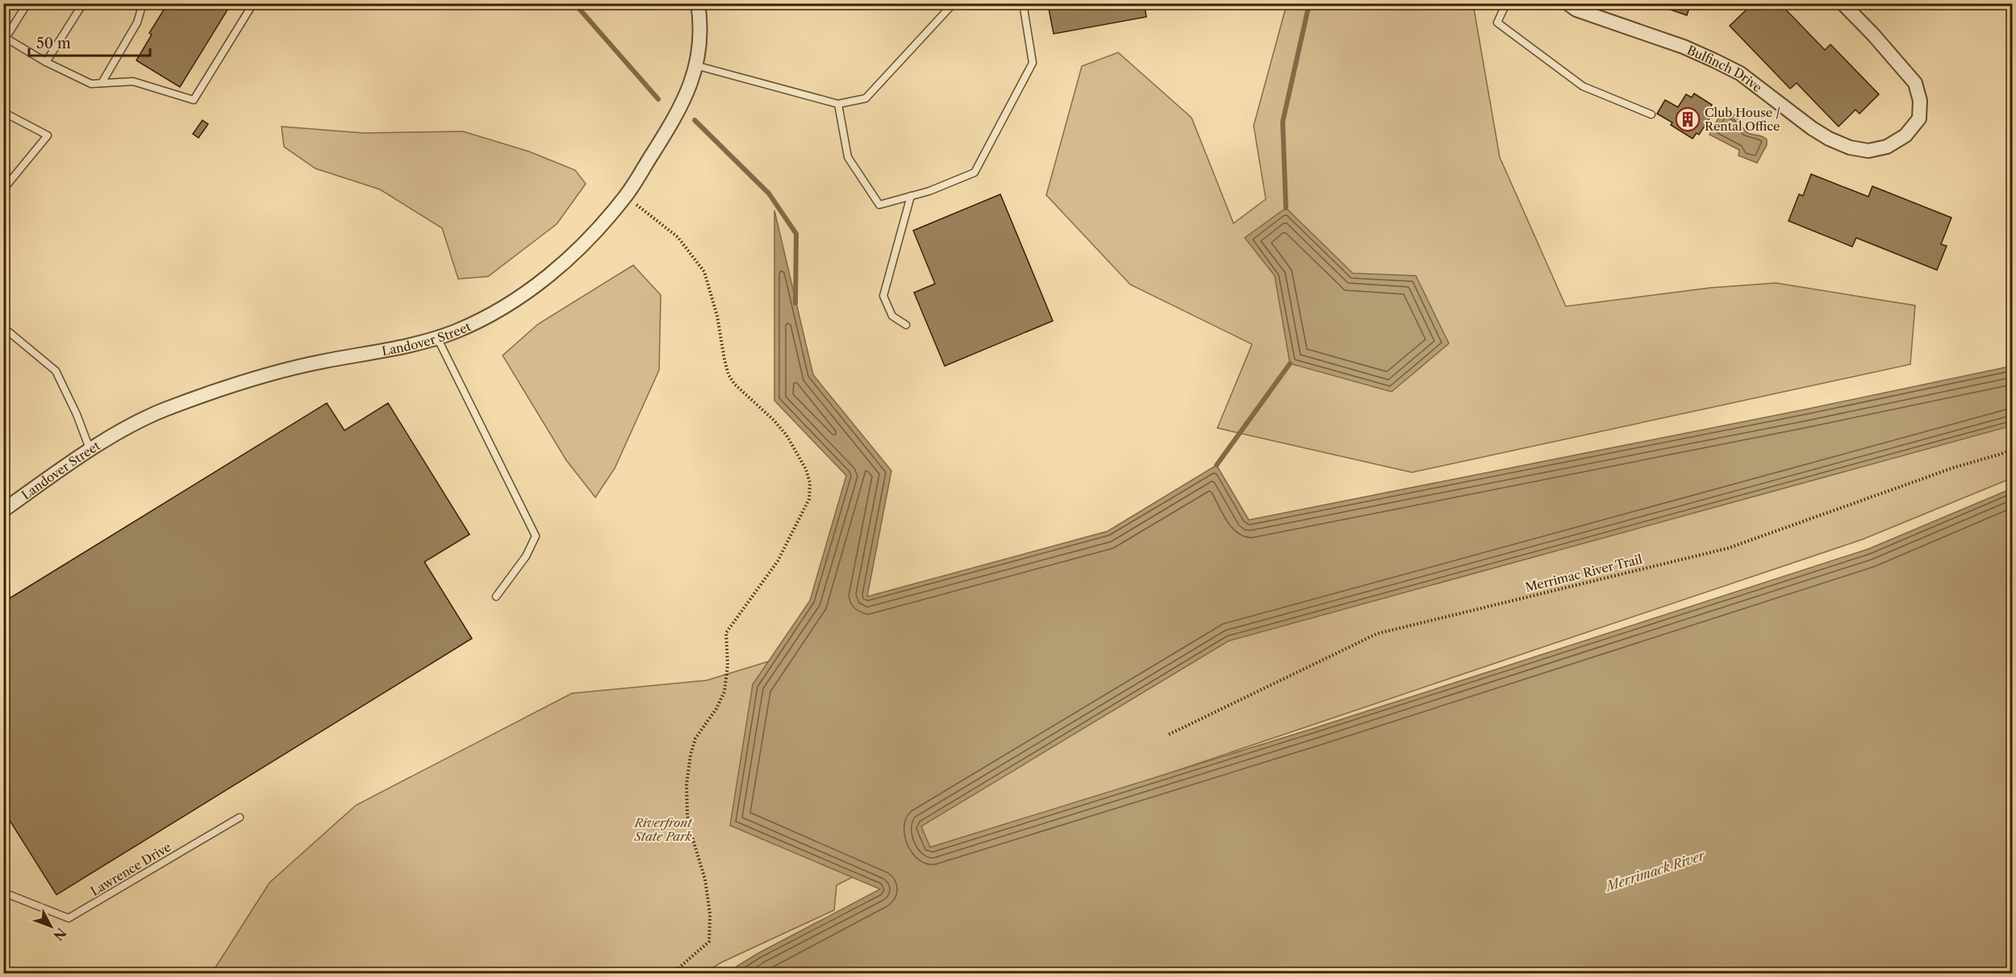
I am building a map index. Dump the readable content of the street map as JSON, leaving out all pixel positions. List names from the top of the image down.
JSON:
{
  "streets": {
    "street": ["Bulfinch Drive", "Landover Street"],
    "lane": ["Lawrence Drive"],
    "path": ["Merrimac River Trail"]
  },
  "water": ["Merrimack River"],
  "parks": ["Riverfront State Park"],
  "places": {
    "building": ["Club House / Rental Office"]
  },
  "scale_bar": "50 m",
  "north": "bottom right"
}
